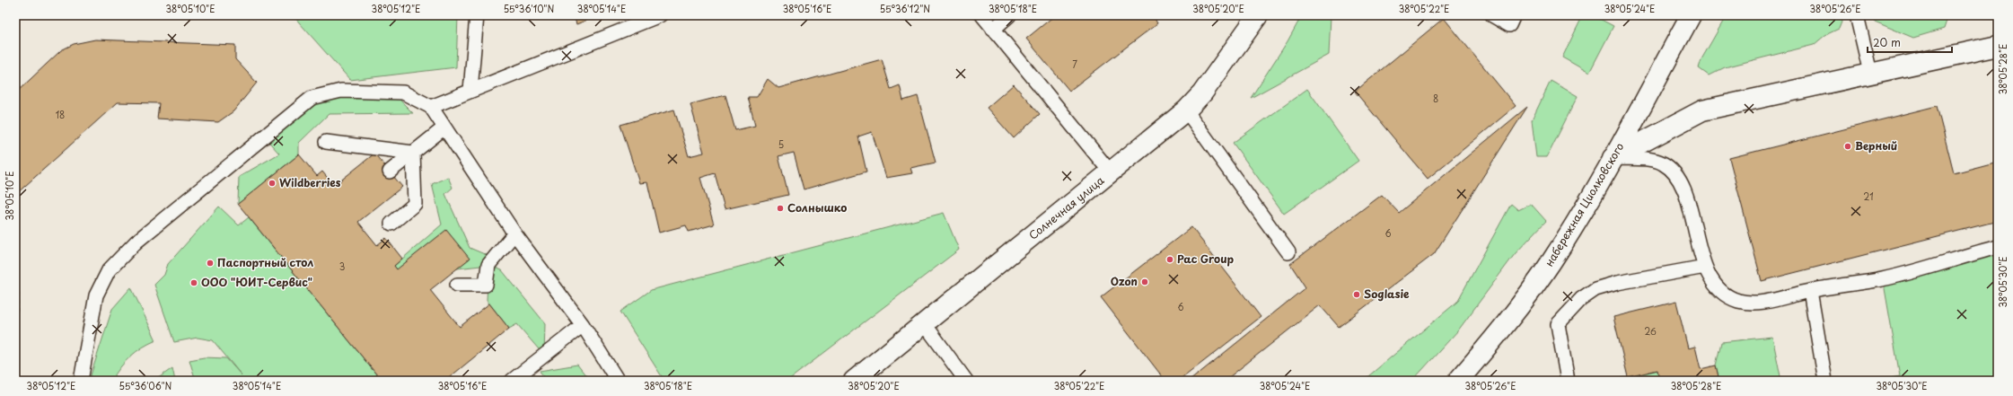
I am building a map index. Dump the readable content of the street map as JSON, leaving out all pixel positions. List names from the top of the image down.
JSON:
{
  "streets": {
    "street": ["набережная Циолковского", "Солнечная улица"]
  },
  "places": [
    "Верный",
    "Wildberries",
    "Солнышко",
    "Pac Group",
    "Паспортный стол",
    "Ozon",
    "ООО \"ЮИТ-Сервис\"",
    "Soglasie"
  ],
  "house_numbers": [
    "7",
    "8",
    "18",
    "5",
    "21",
    "6",
    "3",
    "6",
    "26"
  ],
  "scale_bar": "20 m",
  "coordinates": [
    "38°05'10\"E",
    "38°05'12\"E",
    "55°36'10\"N",
    "38°05'14\"E",
    "38°05'16\"E",
    "55°36'12\"N",
    "38°05'18\"E",
    "38°05'20\"E",
    "38°05'22\"E",
    "38°05'24\"E",
    "38°05'26\"E",
    "38°05'28\"E",
    "38°05'30\"E",
    "55°36'06\"N"
  ]
}
